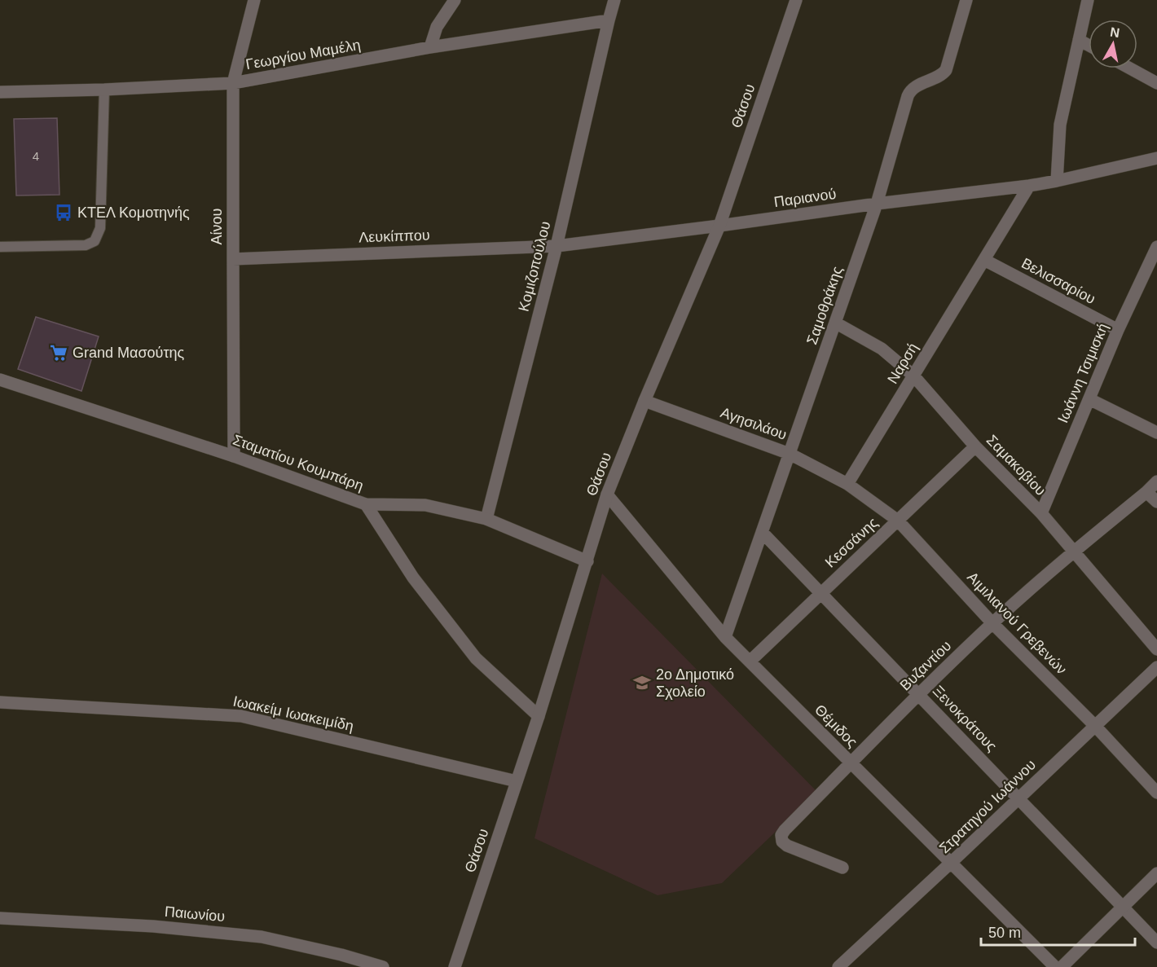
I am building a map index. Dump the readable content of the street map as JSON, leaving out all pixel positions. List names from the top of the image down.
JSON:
{
  "streets": {
    "street": [
      "Γεωργίου Μαμέλη",
      "Θάσου",
      "Παριανού",
      "Αίνου",
      "Λευκίππου",
      "Κομιζοπούλου",
      "Βελισσαρίου",
      "Σαμοθράκης",
      "Ναρσή",
      "Ιωάννη Τσιμισκή",
      "Αγησιλάου",
      "Σταματίου Κουμπάρη",
      "Σαμακοβίου",
      "Κεσσάνης",
      "Αιμιλιανού Γρεβενών",
      "Βυζαντίου",
      "Ιωακείμ Ιωακειμίδη",
      "Ξενοκράτους",
      "Θέμιδος",
      "Στρατηγού Ιωάννου",
      "Παιωνίου"
    ]
  },
  "crossings": [
    ["Γεωργίου Μαμέλη", "Αίνου"],
    ["Γεωργίου Μαμέλη", "Κομιζοπούλου"],
    ["Θάσου", "Παριανού"],
    ["Θάσου", "Αγησιλάου"],
    ["Θάσου", "Σταματίου Κουμπάρη"],
    ["Θάσου", "Ιωακείμ Ιωακειμίδη"],
    ["Θάσου", "Θέμιδος"],
    ["Παριανού", "Λευκίππου"],
    ["Παριανού", "Κομιζοπούλου"],
    ["Παριανού", "Σαμοθράκης"],
    ["Παριανού", "Ναρσή"],
    ["Αίνου", "Λευκίππου"],
    ["Αίνου", "Σταματίου Κουμπάρη"],
    ["Λευκίππου", "Κομιζοπούλου"],
    ["Κομιζοπούλου", "Σταματίου Κουμπάρη"],
    ["Βελισσαρίου", "Ναρσή"],
    ["Βελισσαρίου", "Ιωάννη Τσιμισκή"],
    ["Σαμοθράκης", "Αγησιλάου"],
    ["Σαμοθράκης", "Σαμακοβίου"],
    ["Σαμοθράκης", "Ξενοκράτους"],
    ["Σαμοθράκης", "Θέμιδος"],
    ["Ναρσή", "Αγησιλάου"],
    ["Ναρσή", "Σαμακοβίου"],
    ["Ναρσή", "Αιμιλιανού Γρεβενών"],
    ["Ιωάννη Τσιμισκή", "Σαμακοβίου"],
    ["Αγησιλάου", "Αιμιλιανού Γρεβενών"],
    ["Σαμακοβίου", "Κεσσάνης"],
    ["Σαμακοβίου", "Βυζαντίου"],
    ["Κεσσάνης", "Αιμιλιανού Γρεβενών"],
    ["Κεσσάνης", "Ξενοκράτους"],
    ["Κεσσάνης", "Θέμιδος"],
    ["Αιμιλιανού Γρεβενών", "Βυζαντίου"],
    ["Αιμιλιανού Γρεβενών", "Στρατηγού Ιωάννου"],
    ["Βυζαντίου", "Ξενοκράτους"],
    ["Βυζαντίου", "Θέμιδος"],
    ["Ξενοκράτους", "Στρατηγού Ιωάννου"],
    ["Θέμιδος", "Στρατηγού Ιωάννου"]
  ],
  "places": {
    "bus stop": ["ΚΤΕΛ Κομοτηνής"],
    "supermarket": ["Grand Μασούτης"],
    "school or university": ["2ο Δημοτικό Σχολείο"]
  },
  "house_numbers": ["4"],
  "scale_bar": "50 m",
  "north": "top"
}
